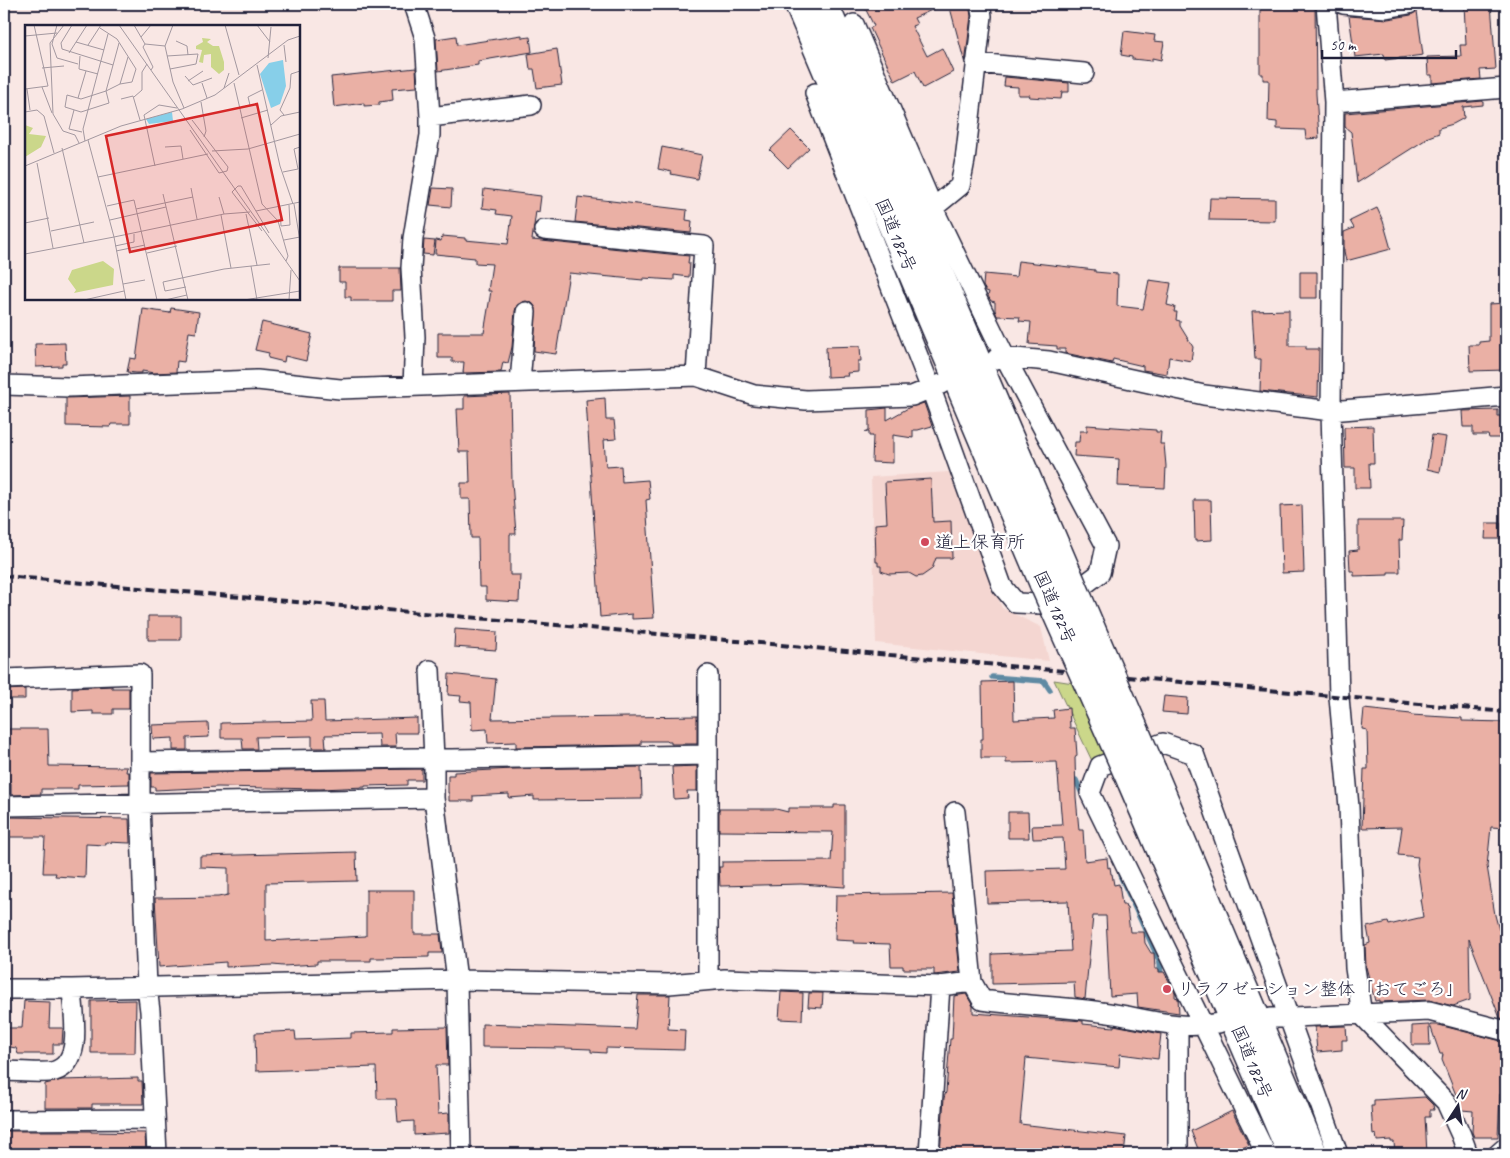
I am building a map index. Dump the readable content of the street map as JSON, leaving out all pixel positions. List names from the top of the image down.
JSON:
{
  "streets": {
    "highway": ["国道182号"]
  },
  "places": ["道上保育所", "リラクゼーション整体「おてごろ」"],
  "scale_bar": "50 m",
  "north": "top"
}
